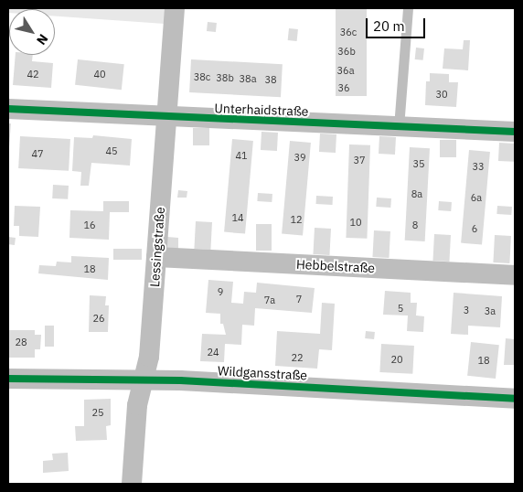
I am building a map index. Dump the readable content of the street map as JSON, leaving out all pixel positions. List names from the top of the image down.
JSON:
{
  "streets": {
    "street": [
      "Unterhaidstraße",
      "Lessingstraße",
      "Hebbelstraße",
      "Wildgansstraße"
    ]
  },
  "crossings": [
    ["Unterhaidstraße", "Lessingstraße"],
    ["Lessingstraße", "Hebbelstraße"],
    ["Lessingstraße", "Wildgansstraße"]
  ],
  "house_numbers": [
    "36c",
    "36b",
    "36a",
    "42",
    "40",
    "38c",
    "38b",
    "38a",
    "38",
    "36",
    "30",
    "45",
    "47",
    "41",
    "39",
    "37",
    "35",
    "33",
    "8a",
    "6a",
    "14",
    "12",
    "10",
    "16",
    "8",
    "6",
    "18",
    "9",
    "7",
    "7a",
    "5",
    "3",
    "3a",
    "26",
    "28",
    "24",
    "22",
    "20",
    "18",
    "25"
  ],
  "scale_bar": "20 m",
  "north": "bottom right"
}
